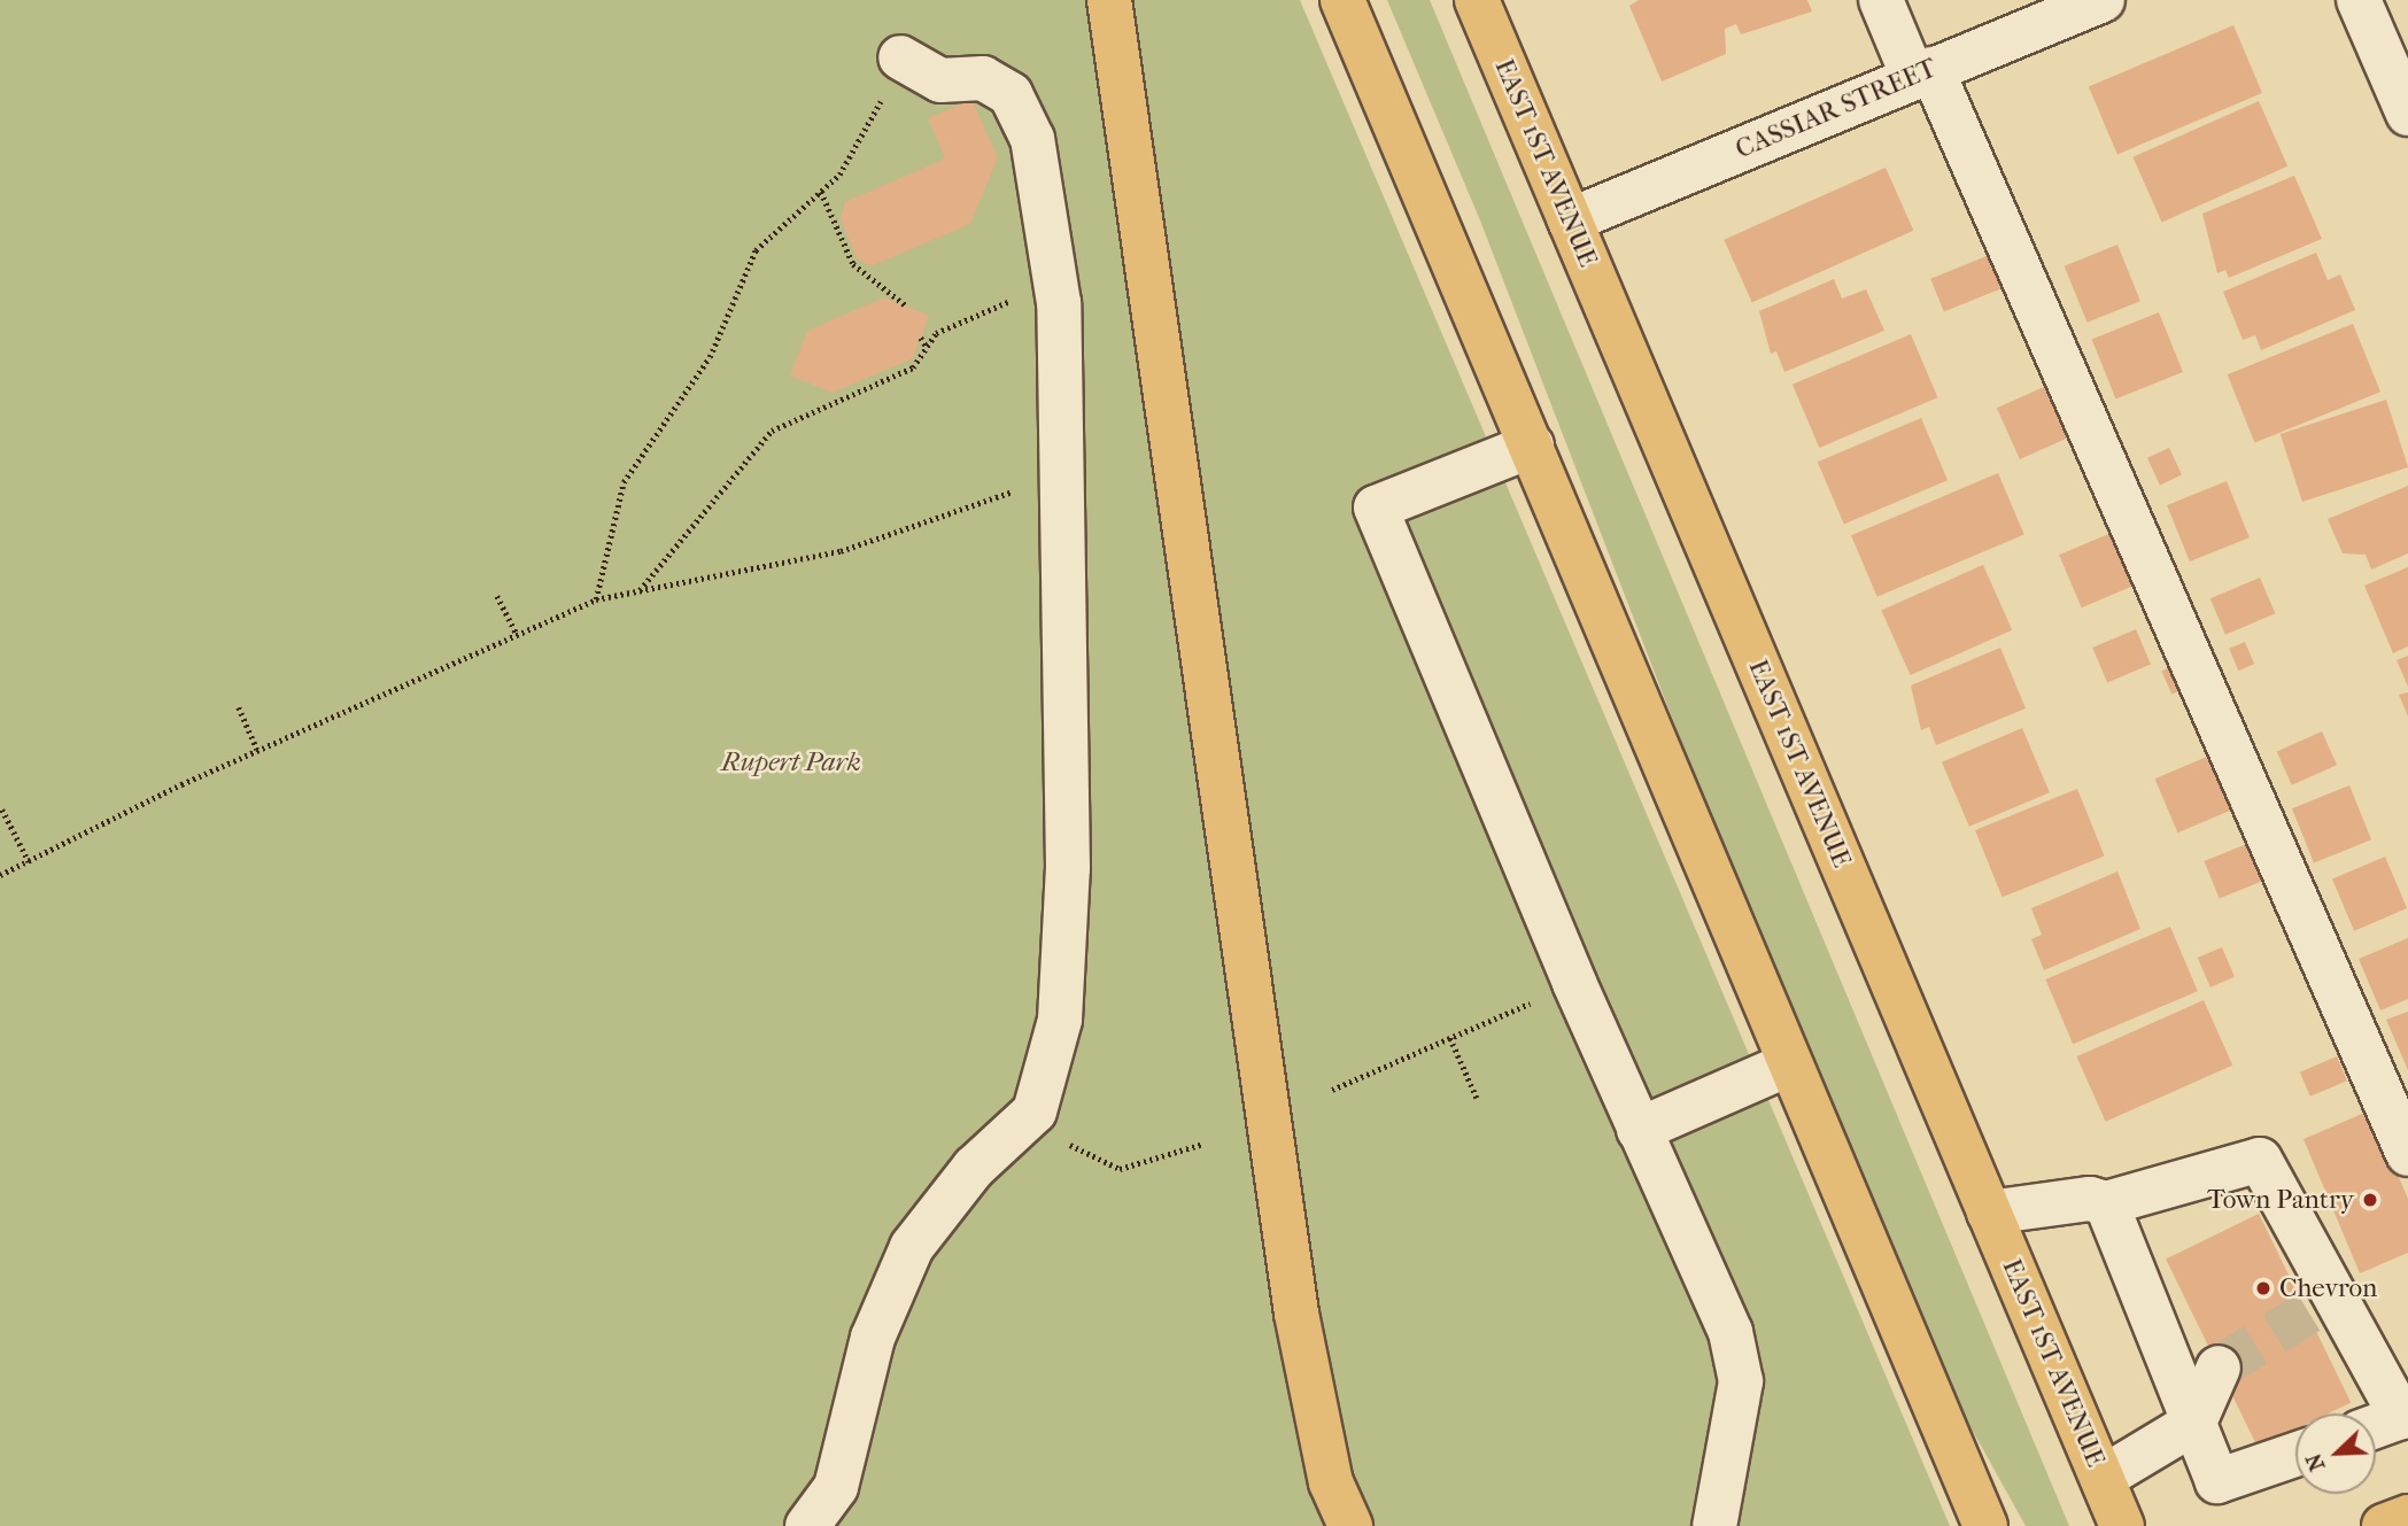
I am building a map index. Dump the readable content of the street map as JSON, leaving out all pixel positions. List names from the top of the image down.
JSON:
{
  "streets": {
    "main road": ["EAST 1ST AVENUE"],
    "street": ["CASSIAR STREET"]
  },
  "crossings": [
    ["CASSIAR STREET", "EAST 1ST AVENUE"]
  ],
  "parks": ["Rupert Park"],
  "places": ["Town Pantry", "Chevron"],
  "north": "bottom left"
}
